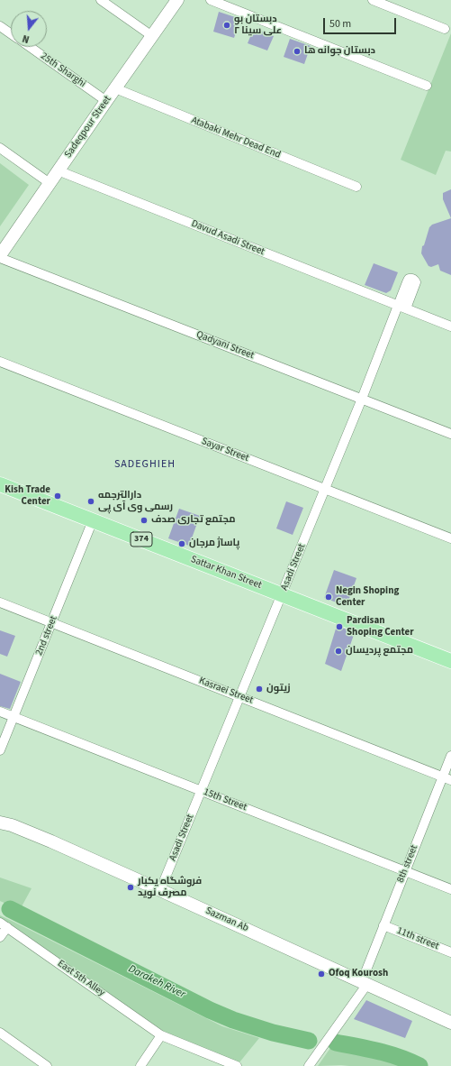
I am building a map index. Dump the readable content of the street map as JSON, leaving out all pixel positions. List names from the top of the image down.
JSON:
{
  "streets": {
    "main road": [
      "Sadeqpour Street",
      "374",
      "Sattar Khan Street",
      "Sazman Ab"
    ],
    "street": [
      "25th Sharghi",
      "Atabaki Mehr Dead End",
      "Davud Asadi Street",
      "Qadyani Street",
      "Sayar Street",
      "Asadi Street",
      "2nd street",
      "Kasraei Street",
      "15th Street",
      "8th street",
      "11th street",
      "East 5th Alley"
    ]
  },
  "crossings": [
    ["25th Sharghi", "Sadeqpour Street"],
    ["Sadeqpour Street", "Atabaki Mehr Dead End"],
    ["Sadeqpour Street", "Davud Asadi Street"],
    ["Sadeqpour Street", "Qadyani Street"],
    ["Davud Asadi Street", "Asadi Street"],
    ["Qadyani Street", "Asadi Street"],
    ["Sayar Street", "Asadi Street"],
    ["Asadi Street", "Sattar Khan Street"],
    ["Asadi Street", "Kasraei Street"],
    ["Asadi Street", "15th Street"],
    ["Asadi Street", "Sazman Ab"],
    ["Sattar Khan Street", "2nd street"],
    ["2nd street", "Kasraei Street"],
    ["2nd street", "15th Street"],
    ["Kasraei Street", "8th street"],
    ["15th Street", "8th street"],
    ["8th street", "Sazman Ab"],
    ["8th street", "11th street"]
  ],
  "districts": ["SADEGHIEH"],
  "water": ["Darakeh River"],
  "places": [
    "دبستان بو علی سینا ۲",
    "دبستان جوانه ها",
    "Kish Trade Center",
    "دارالترجمه رسمی وی آی پی",
    "مجتمع تجاری صدف",
    "پاساژ مرجان",
    "Negin Shoping Center",
    "Pardisan Shoping Center",
    "مجتمع پردیسان",
    "زیتون",
    "فروشگاه یکبار مصرف نوید",
    "Ofoq Kourosh"
  ],
  "scale_bar": "50 m",
  "north": "bottom"
}
